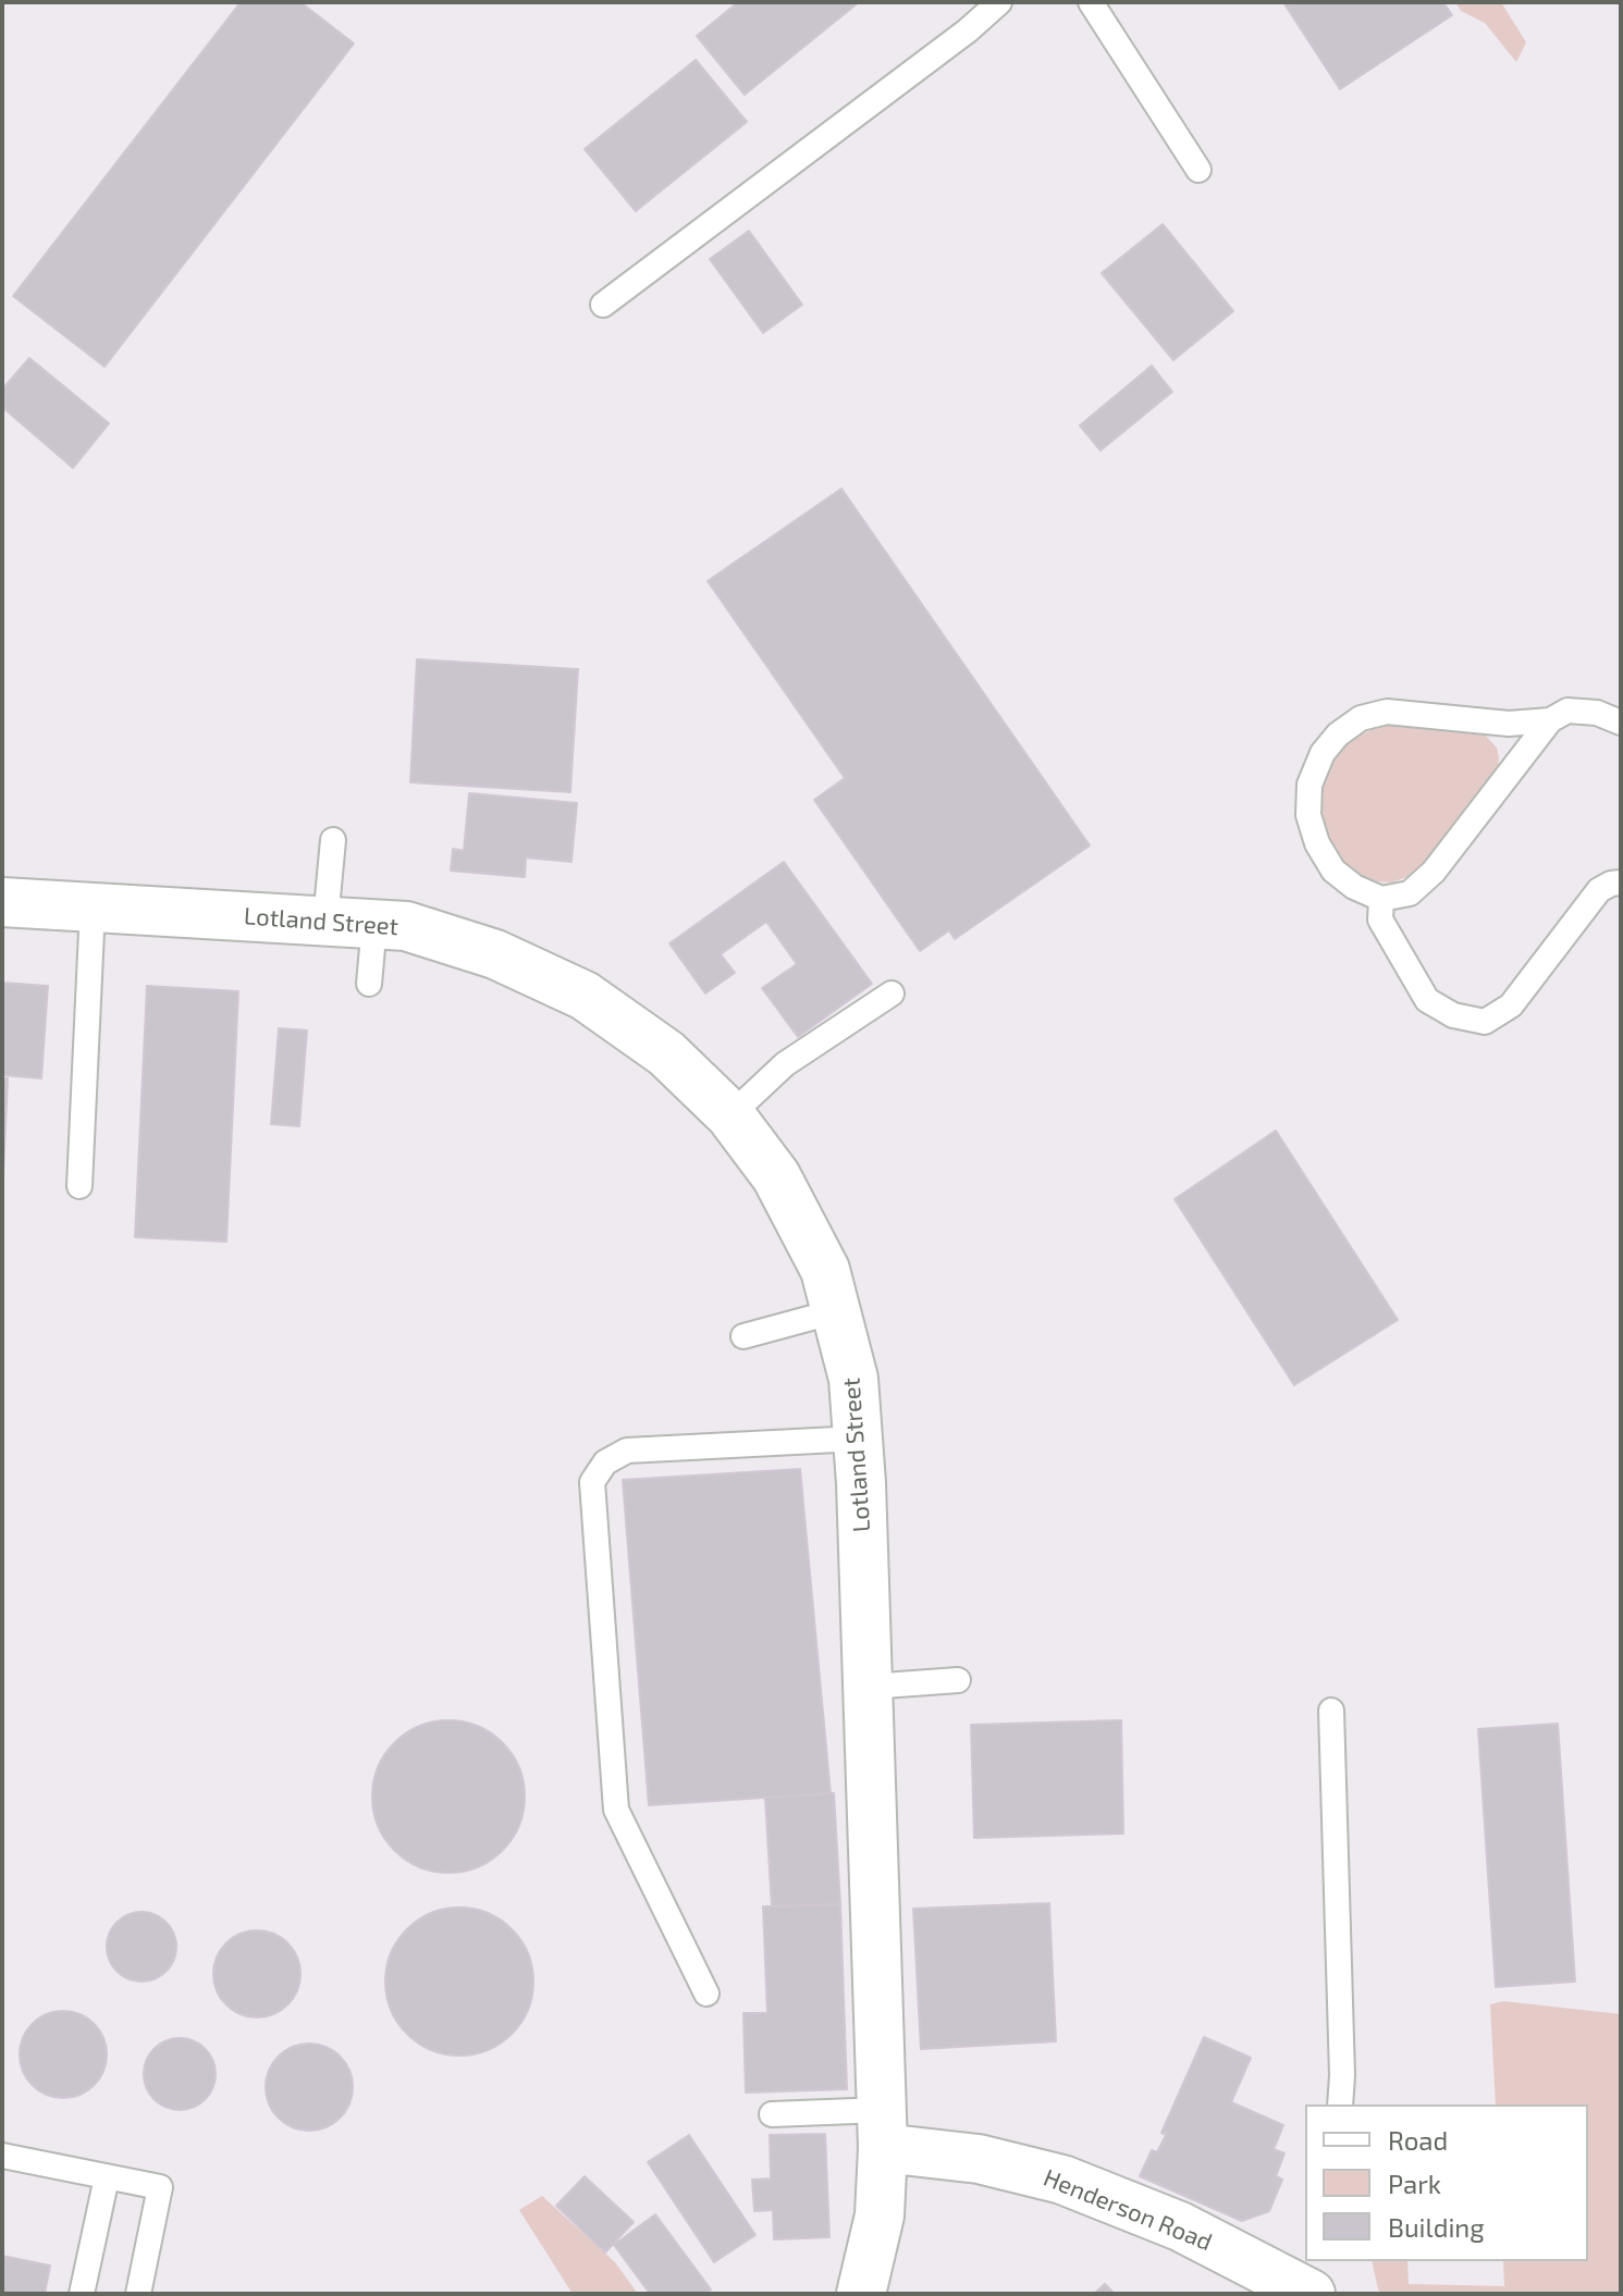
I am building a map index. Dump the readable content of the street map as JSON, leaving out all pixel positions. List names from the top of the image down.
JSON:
{
  "streets": {
    "street": ["Lotland Street", "Henderson Road"]
  },
  "crossings": [
    ["Lotland Street", "Henderson Road"]
  ],
  "legend": ["Road", "Park", "Building"]
}
